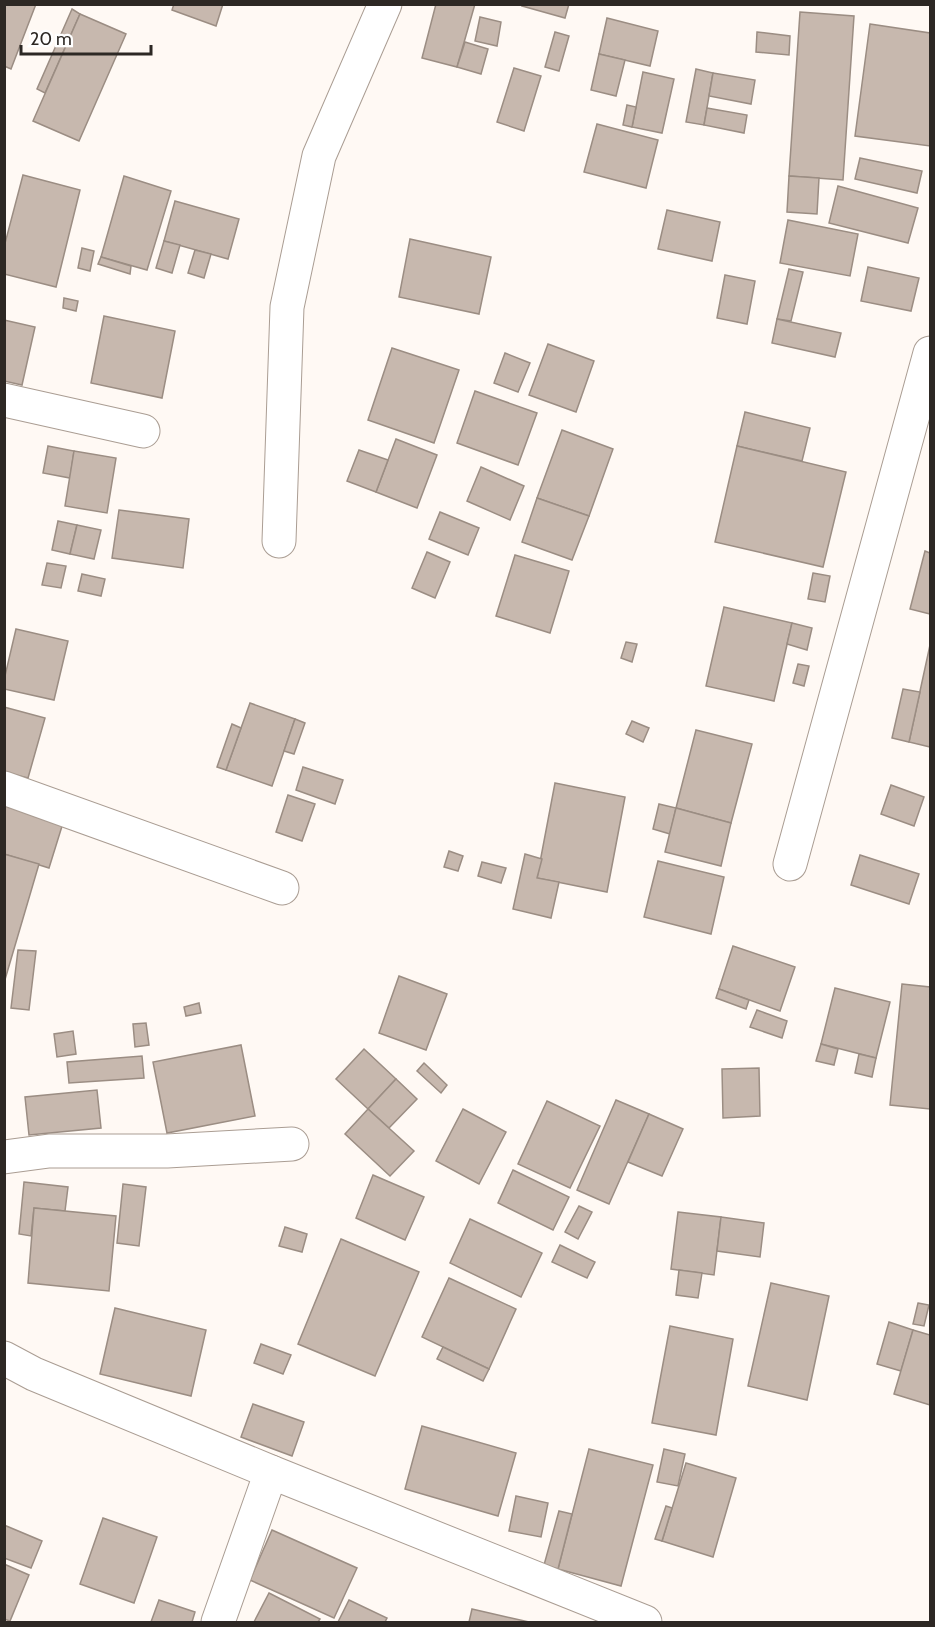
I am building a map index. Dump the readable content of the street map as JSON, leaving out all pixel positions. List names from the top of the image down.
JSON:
{
  "scale_bar": "20 m"
}
